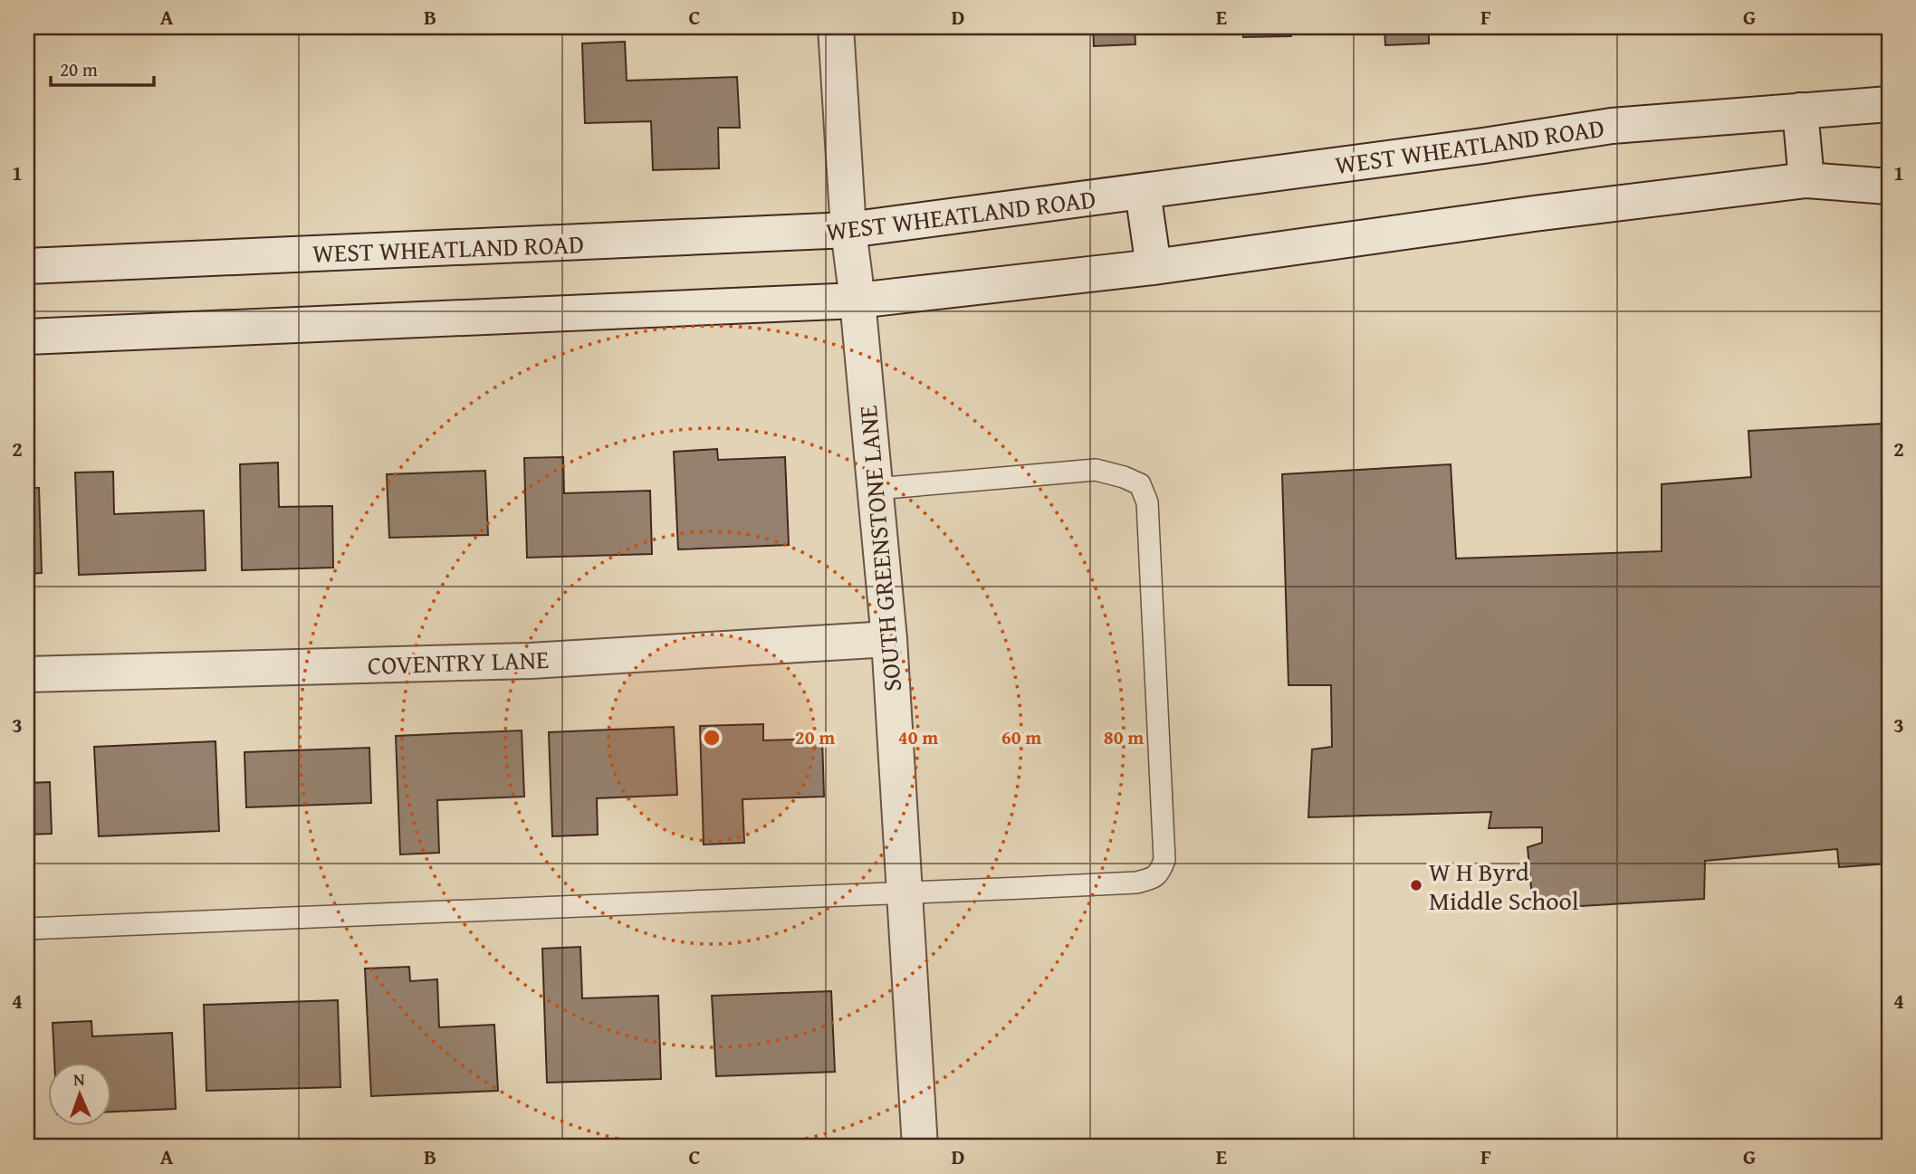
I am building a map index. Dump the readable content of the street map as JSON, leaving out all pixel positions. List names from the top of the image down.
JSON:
{
  "streets": {
    "main road": ["WEST WHEATLAND ROAD", "SOUTH GREENSTONE LANE", "COVENTRY LANE"]
  },
  "crossings": [
    ["WEST WHEATLAND ROAD", "SOUTH GREENSTONE LANE"],
    ["SOUTH GREENSTONE LANE", "COVENTRY LANE"]
  ],
  "places": ["W H Byrd Middle School"],
  "scale_bar": "20 m",
  "north": "top",
  "grid": {
    "columns": [
      "A",
      "B",
      "C",
      "D",
      "E",
      "F",
      "G"
    ],
    "rows": [
      "1",
      "2",
      "3",
      "4"
    ]
  },
  "rings": [
    "20 m",
    "40 m",
    "60 m",
    "80 m"
  ]
}
